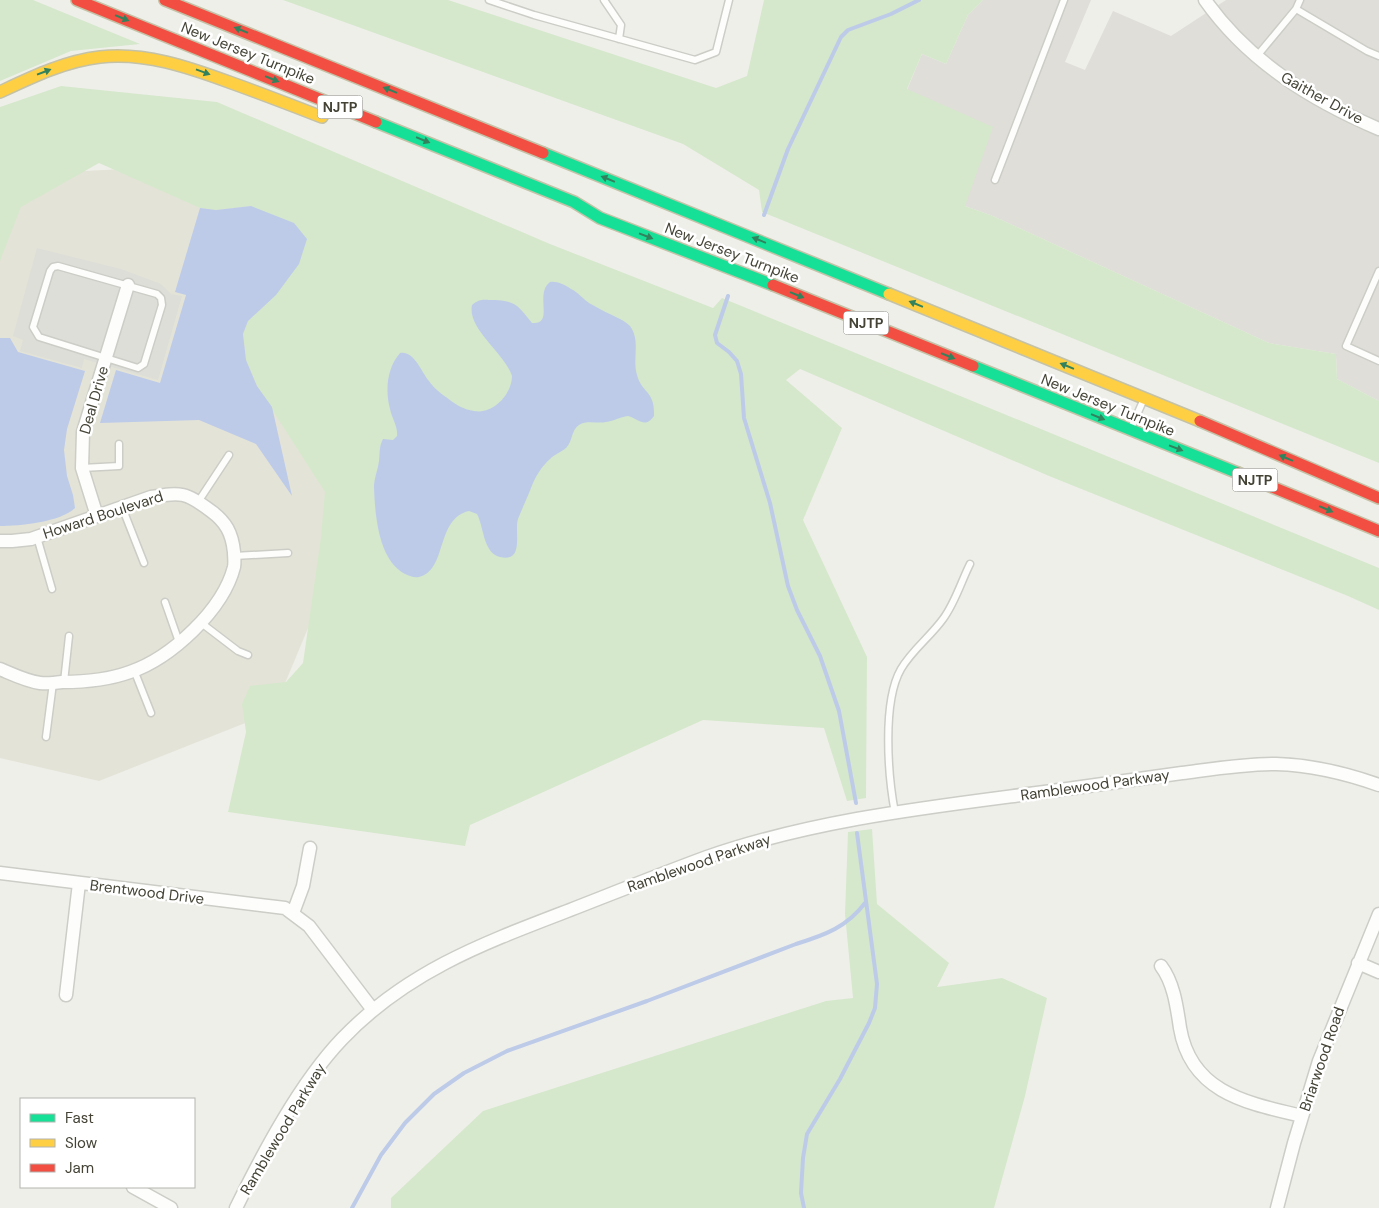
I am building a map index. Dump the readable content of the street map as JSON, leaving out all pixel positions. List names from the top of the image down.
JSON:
{
  "streets": {
    "highway": ["New Jersey Turnpike", "NJTP"],
    "street": [
      "Gaither Drive",
      "Deal Drive",
      "Howard Boulevard",
      "Ramblewood Parkway",
      "Brentwood Drive",
      "Briarwood Road"
    ]
  },
  "crossings": [
    ["Deal Drive", "Howard Boulevard"]
  ],
  "legend": ["Fast", "Slow", "Jam"]
}
